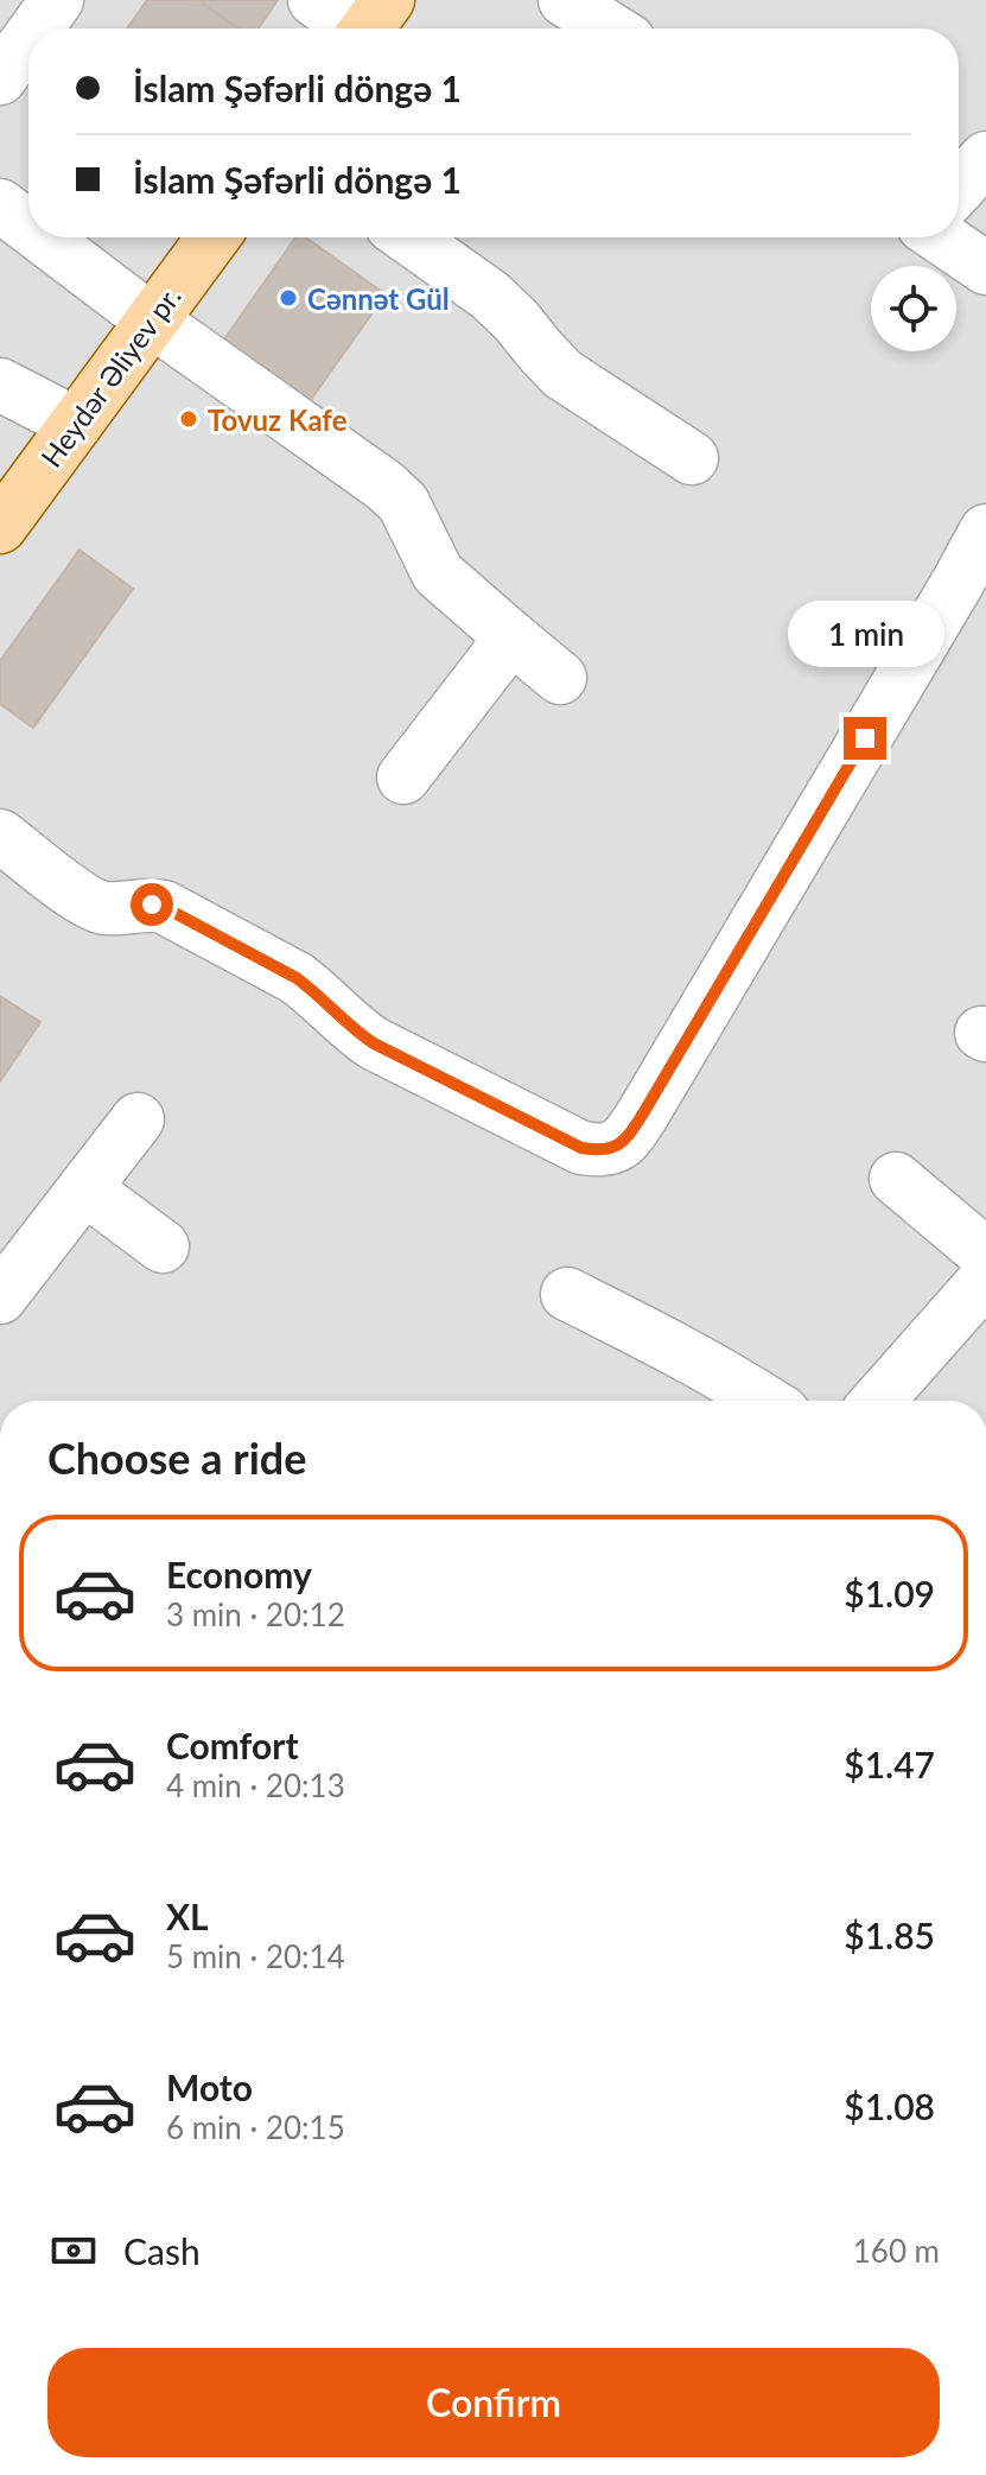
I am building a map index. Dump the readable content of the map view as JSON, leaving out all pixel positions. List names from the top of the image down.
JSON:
{
  "streets": {
    "main road": ["Heydər Əliyev pr."]
  },
  "places": ["Cənnət Gül", "Tovuz Kafe"],
  "page": {
    "banner": ["İslam Şəfərli döngə 1", "İslam Şəfərli döngə 1"],
    "bubble": "1 min",
    "heading": "Choose a ride",
    "list": [
      {
        "name": "Economy",
        "note": "3 min · 20:12",
        "value": "$1.09"
      },
      {
        "name": "Comfort",
        "note": "4 min · 20:13",
        "value": "$1.47"
      },
      {
        "name": "XL",
        "note": "5 min · 20:14",
        "value": "$1.85"
      },
      {
        "name": "Moto",
        "note": "6 min · 20:15",
        "value": "$1.08"
      }
    ],
    "pay": ["Cash", "160 m"],
    "buttons": "Confirm"
  }
}
